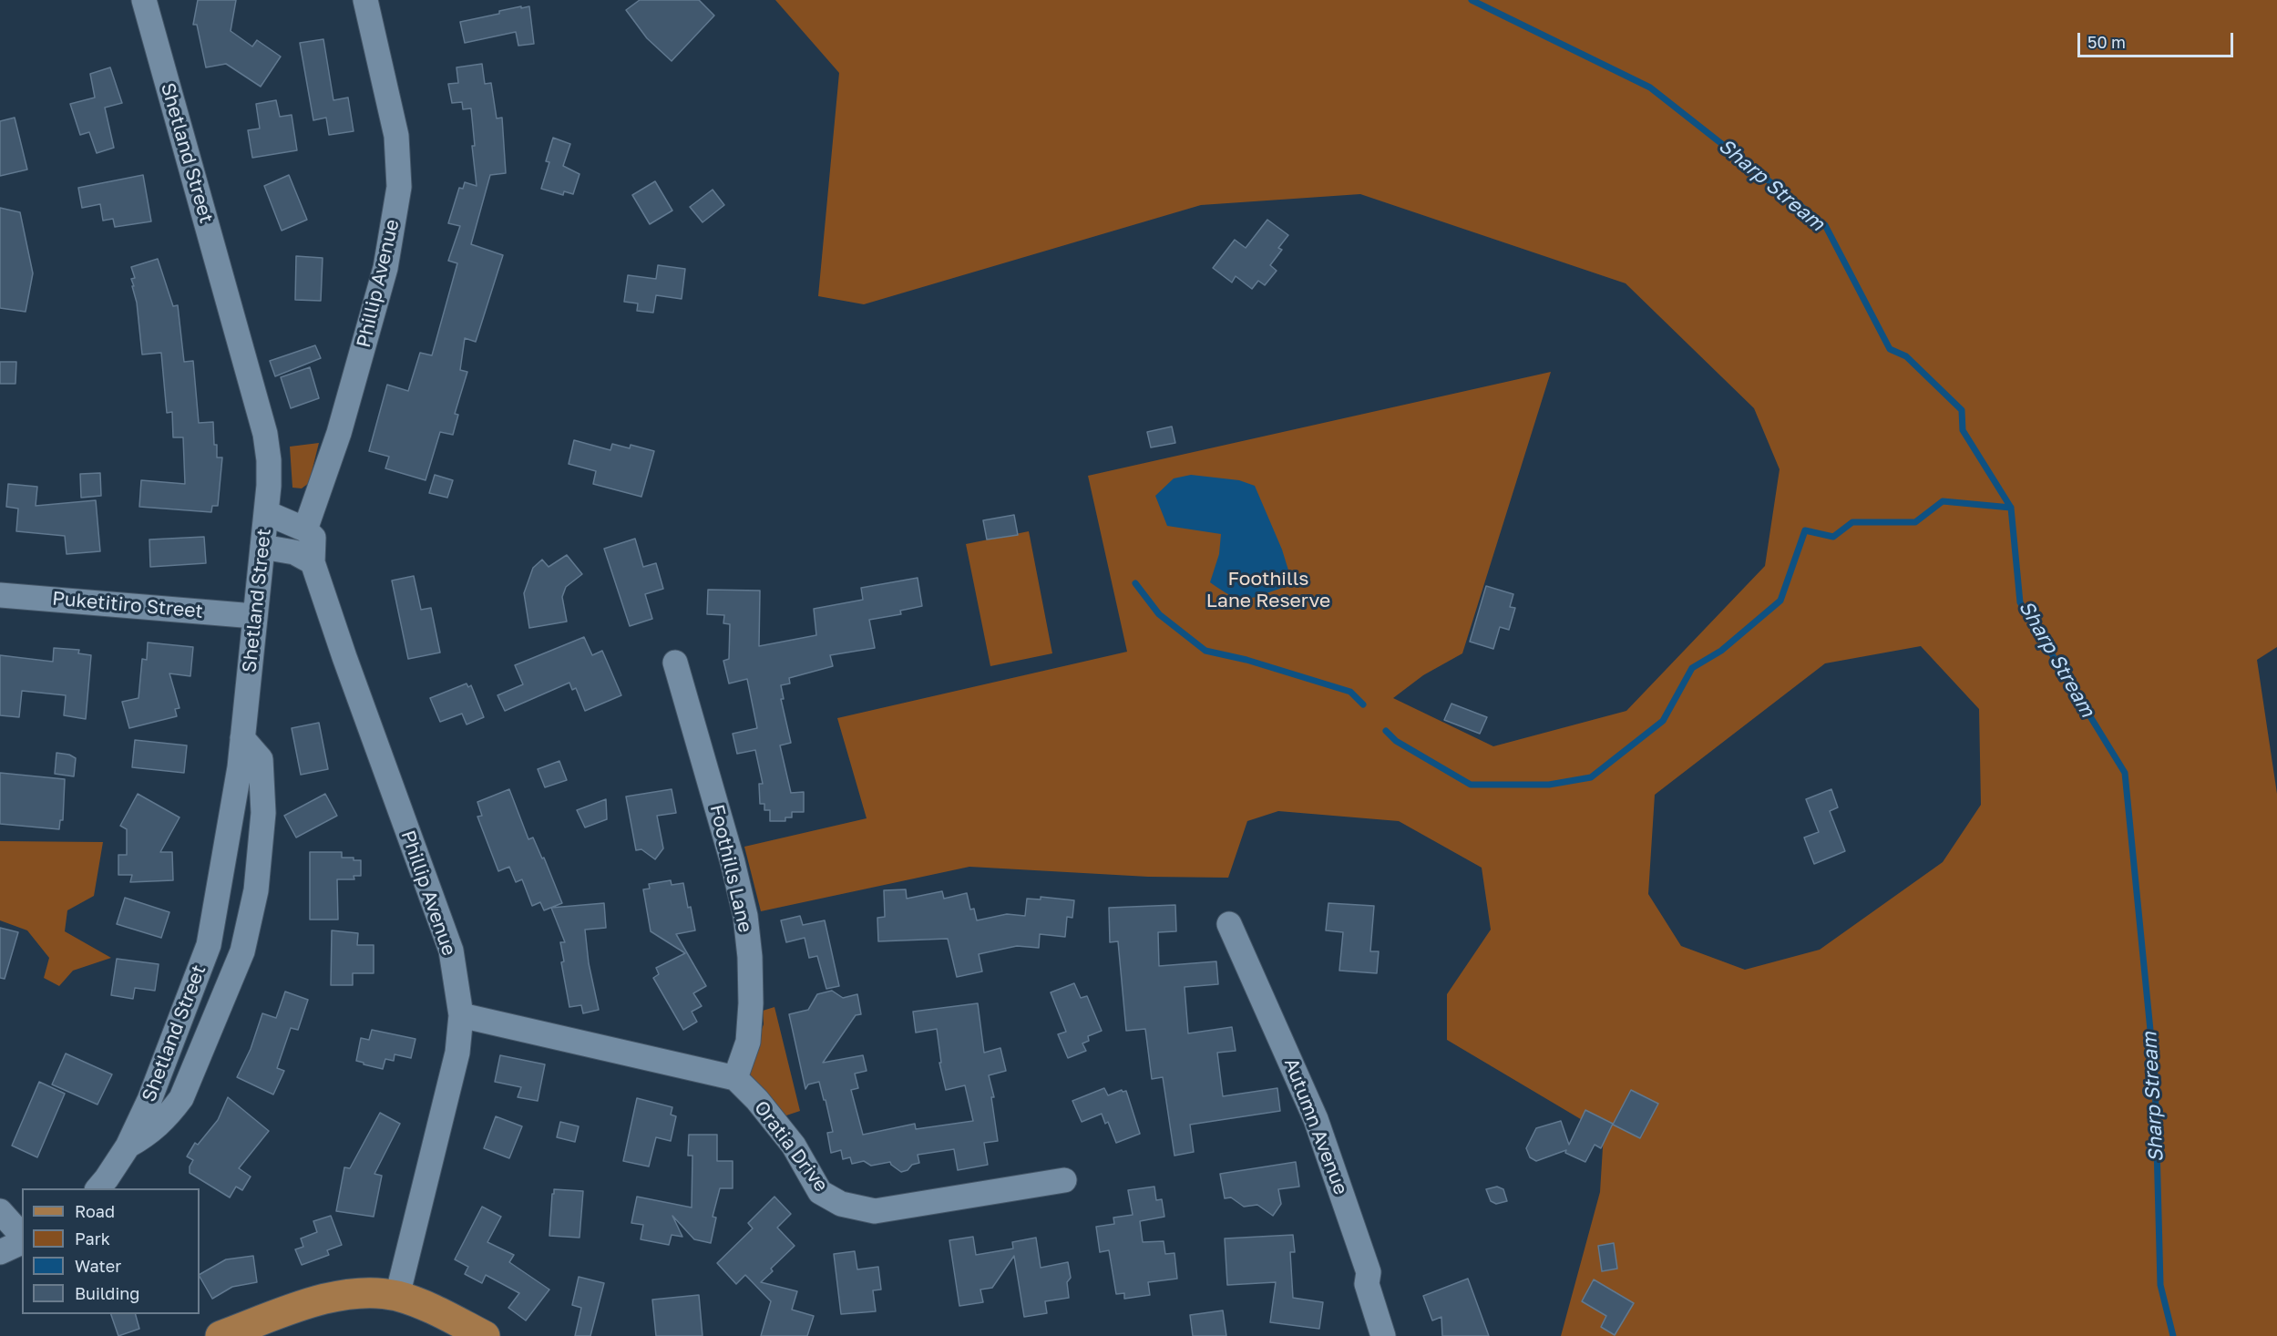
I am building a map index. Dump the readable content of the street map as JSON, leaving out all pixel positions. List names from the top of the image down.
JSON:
{
  "streets": {
    "street": [
      "Shetland Street",
      "Phillip Avenue",
      "Puketitiro Street",
      "Foothills Lane",
      "Autumn Avenue",
      "Oratia Drive"
    ]
  },
  "crossings": [
    ["Shetland Street", "Puketitiro Street"],
    ["Foothills Lane", "Oratia Drive"]
  ],
  "water": ["Sharp Stream"],
  "parks": ["Foothills Lane Reserve"],
  "legend": [
    "Road",
    "Park",
    "Water",
    "Building"
  ],
  "scale_bar": "50 m"
}
